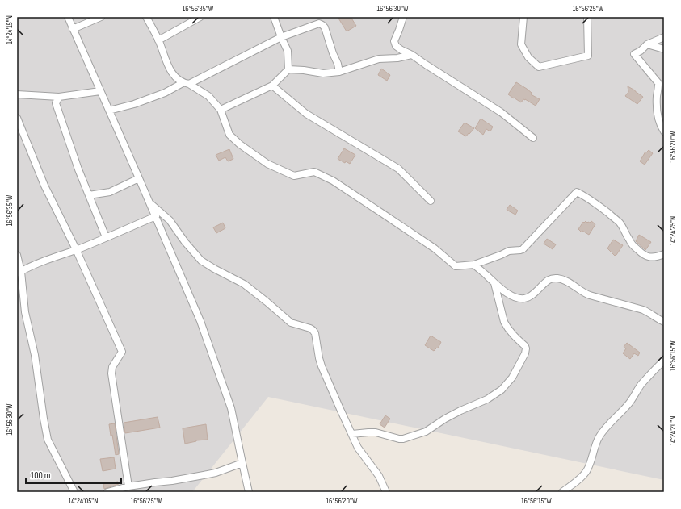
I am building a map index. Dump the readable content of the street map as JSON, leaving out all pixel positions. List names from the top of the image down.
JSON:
{
  "scale_bar": "100 m",
  "coordinates": [
    "16°56'35\"W",
    "16°56'30\"W",
    "16°56'25\"W",
    "14°24'15\"N",
    "16°56'20\"W",
    "14°24'25\"N",
    "16°56'15\"W",
    "14°24'20\"N",
    "14°24'05\"N"
  ]
}
